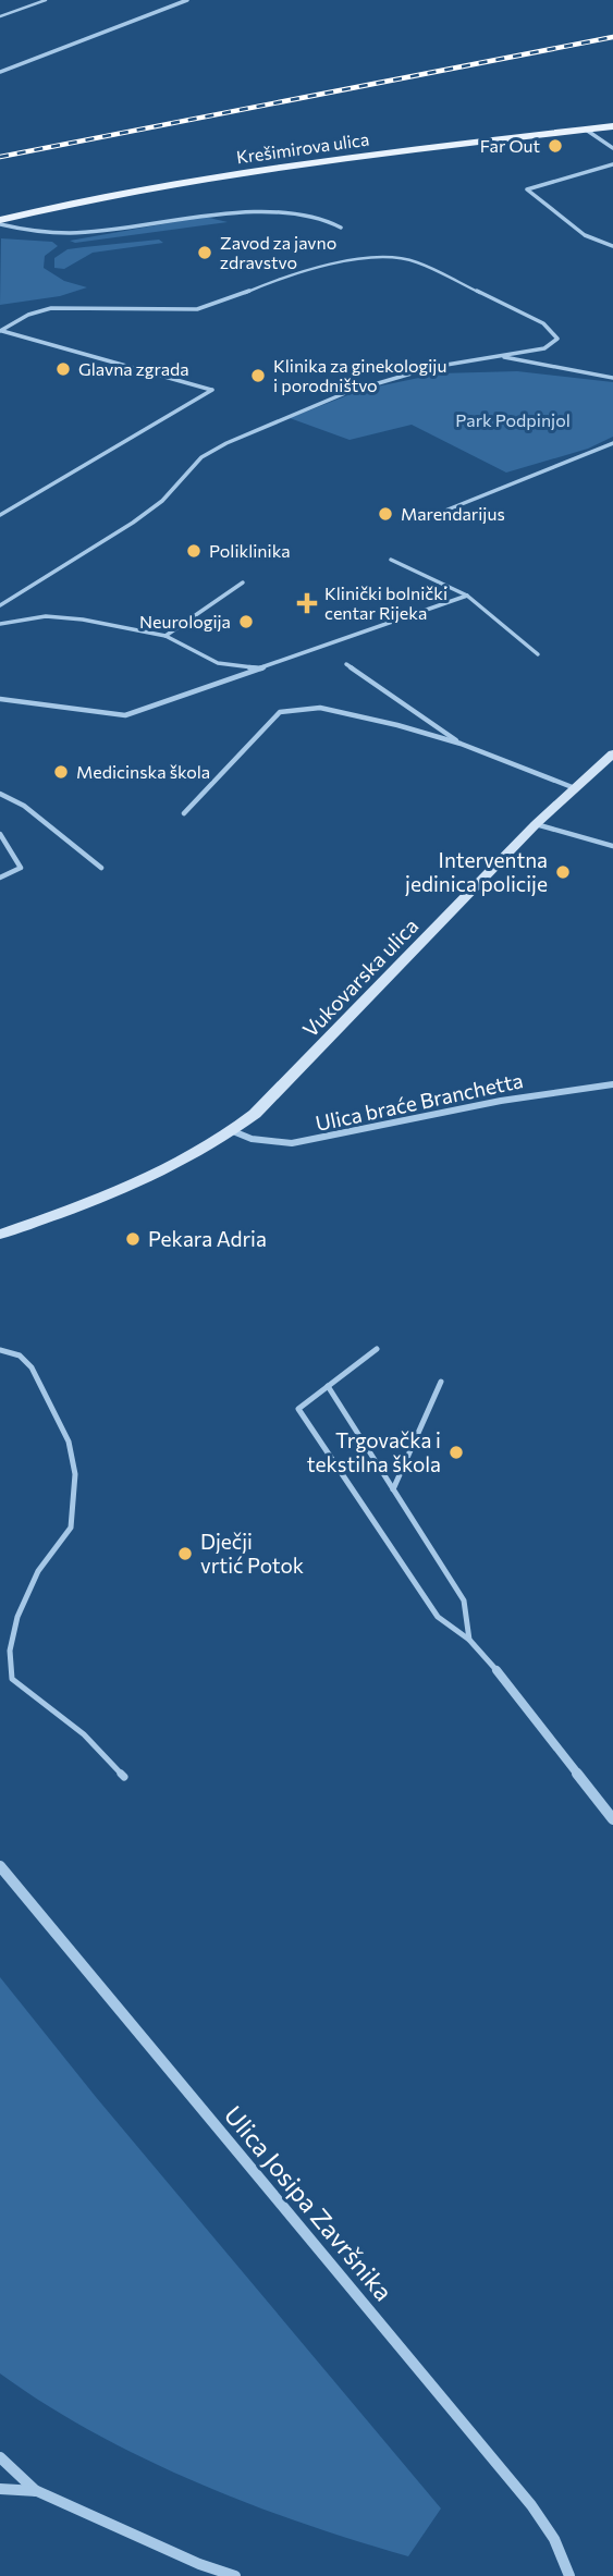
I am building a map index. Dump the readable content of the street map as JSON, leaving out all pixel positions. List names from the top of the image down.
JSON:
{
  "streets": {
    "main road": ["Krešimirova ulica", "Vukovarska ulica"],
    "street": ["Ulica braće Branchetta", "Ulica Josipa Završnika"]
  },
  "crossings": [
    ["Vukovarska ulica", "Ulica braće Branchetta"]
  ],
  "parks": ["Park Podpinjol"],
  "places": {
    "other": [
      "Far Out",
      "Zavod za javno zdravstvo",
      "Glavna zgrada",
      "Klinika za ginekologiju i porodništvo",
      "Marendarijus",
      "Poliklinika",
      "Neurologija",
      "Medicinska škola",
      "Interventna jedinica policije",
      "Pekara Adria",
      "Trgovačka i tekstilna škola",
      "Dječji vrtić Potok"
    ],
    "health": ["Klinički bolnički centar Rijeka"]
  }
}
